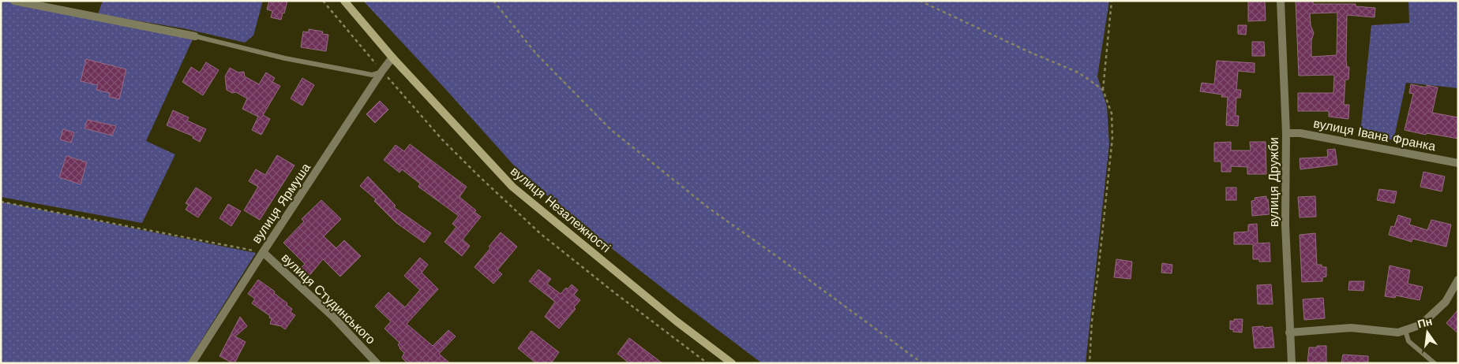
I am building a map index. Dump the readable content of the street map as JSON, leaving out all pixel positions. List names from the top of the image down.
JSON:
{
  "streets": {
    "street": [
      "вулиця Івана Франка",
      "вулиця Дружби",
      "вулиця Ярмуша",
      "вулиця Незалежності",
      "вулиця Студинського"
    ]
  },
  "crossings": [
    ["вулиця Івана Франка", "вулиця Дружби"],
    ["вулиця Ярмуша", "вулиця Незалежності"],
    ["вулиця Ярмуша", "вулиця Студинського"]
  ],
  "north": "top"
}
